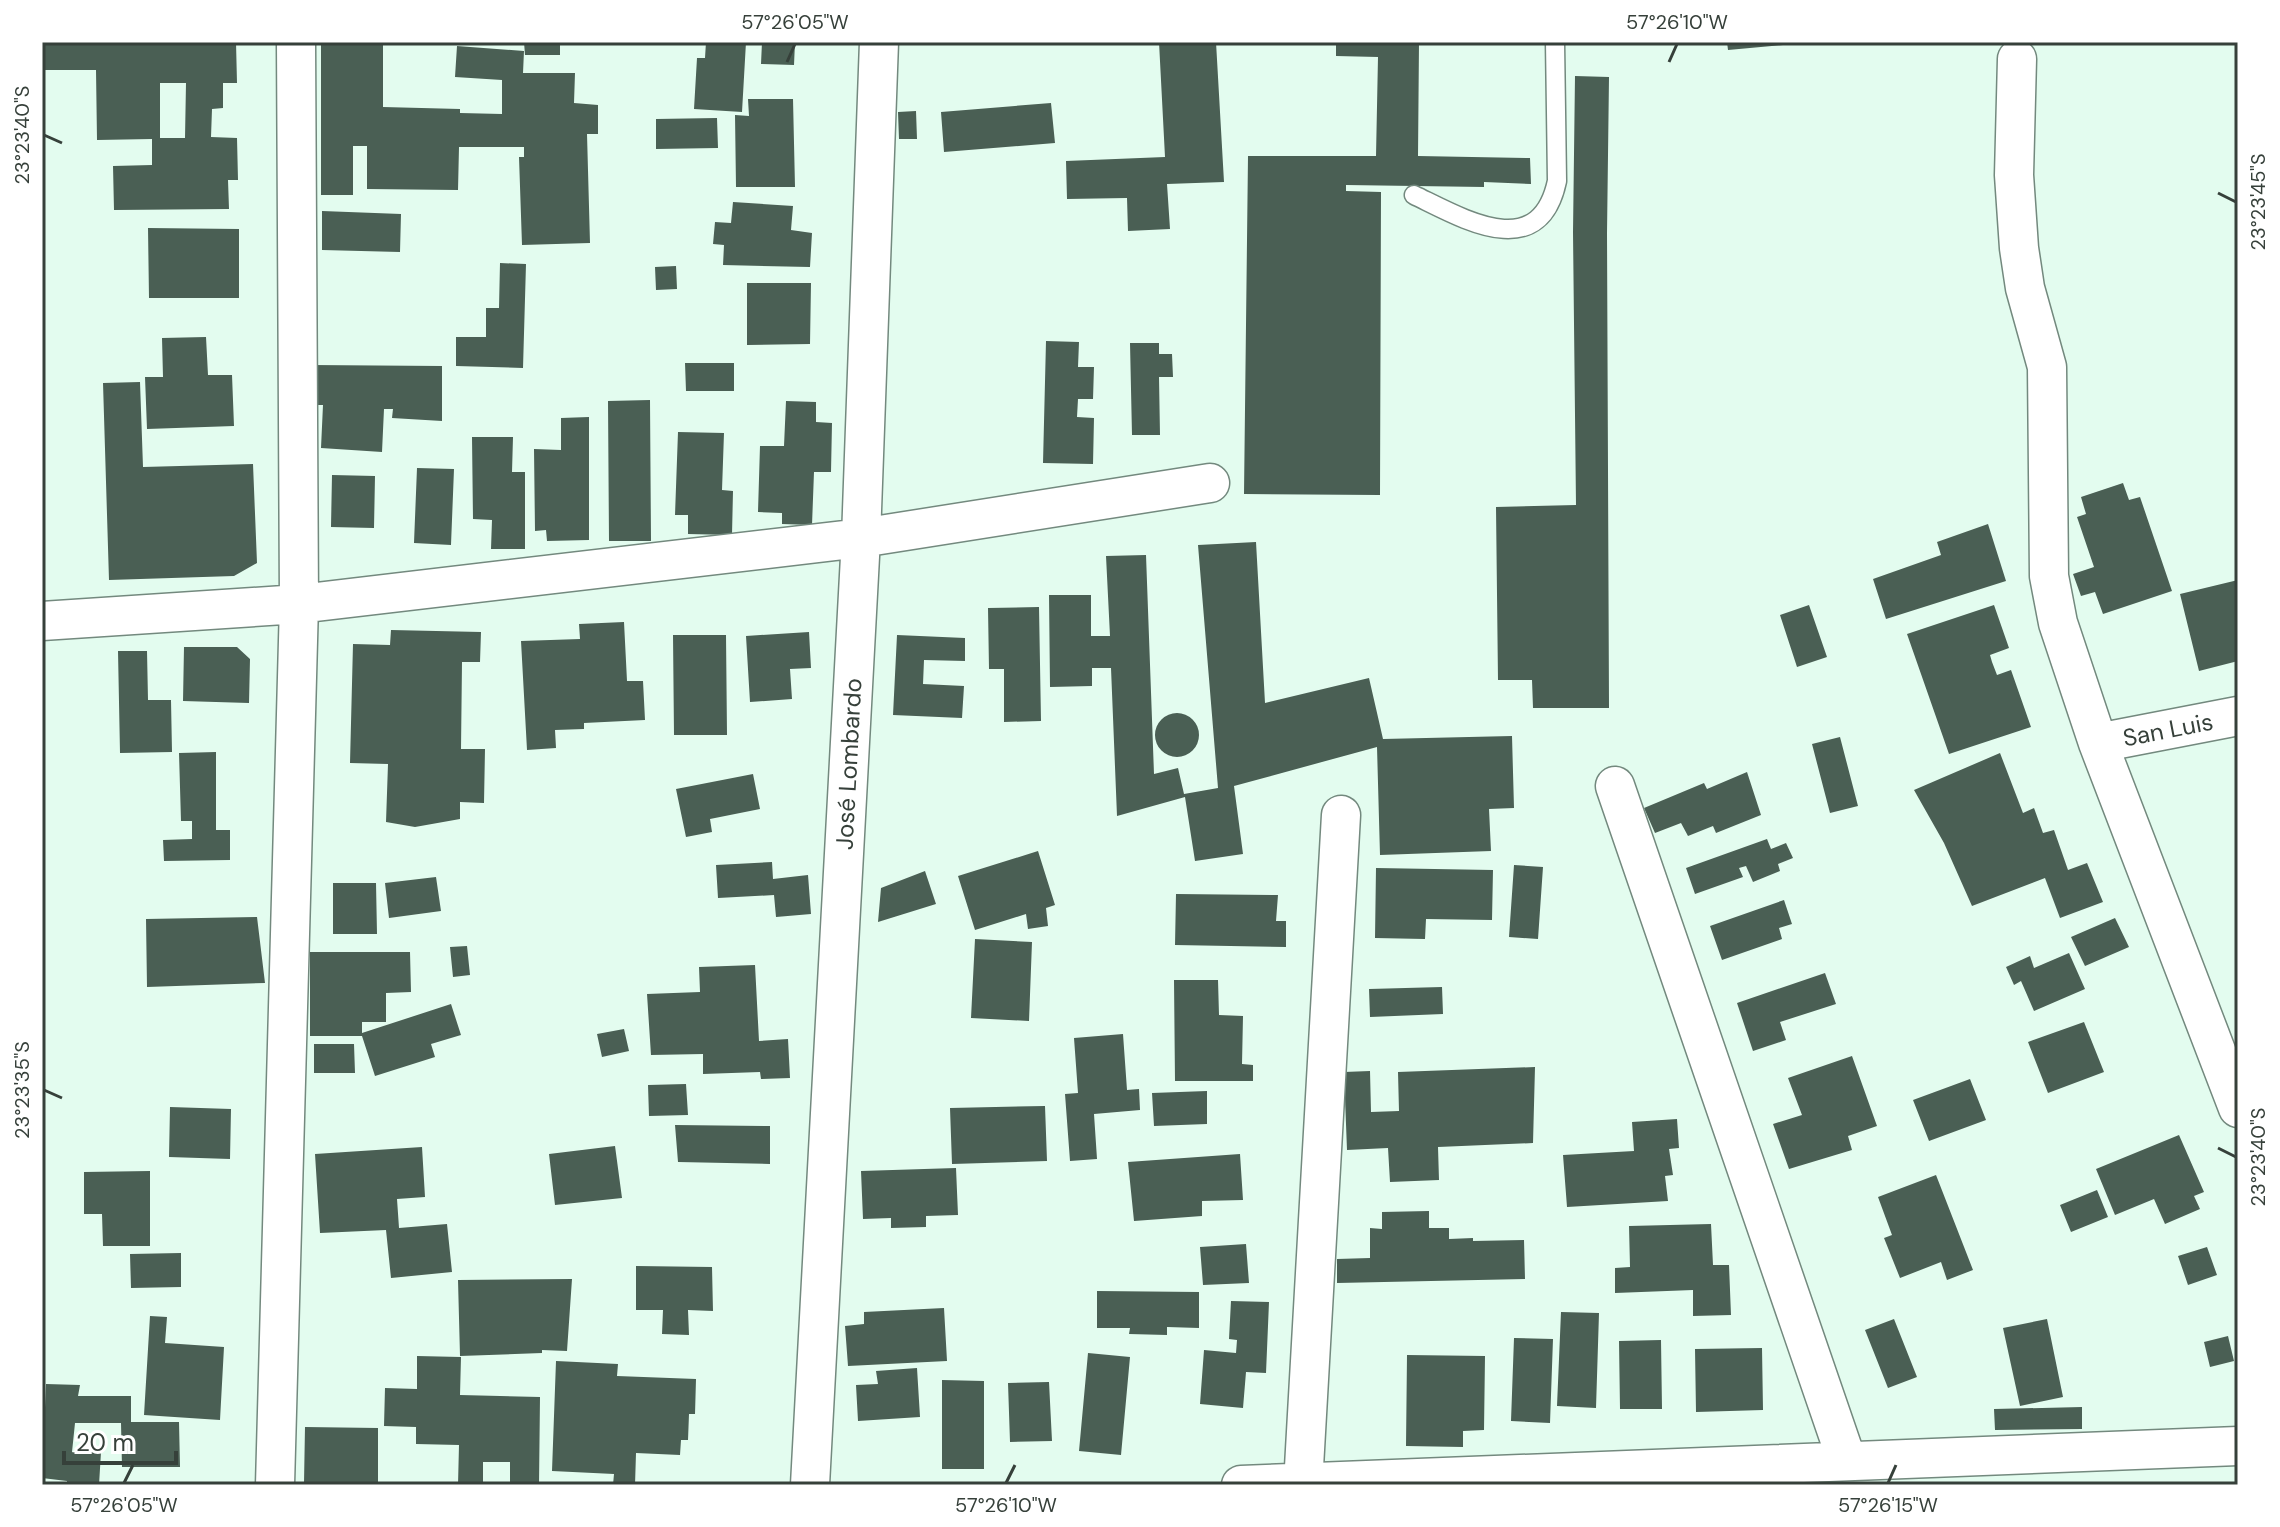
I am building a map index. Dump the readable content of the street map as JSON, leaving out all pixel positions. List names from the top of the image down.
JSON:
{
  "streets": {
    "street": ["San Luis", "José Lombardo"]
  },
  "scale_bar": "20 m",
  "coordinates": [
    "57°26'05\"W",
    "57°26'10\"W",
    "23°23'40\"S",
    "23°23'45\"S",
    "23°23'35\"S",
    "57°26'15\"W"
  ]
}
